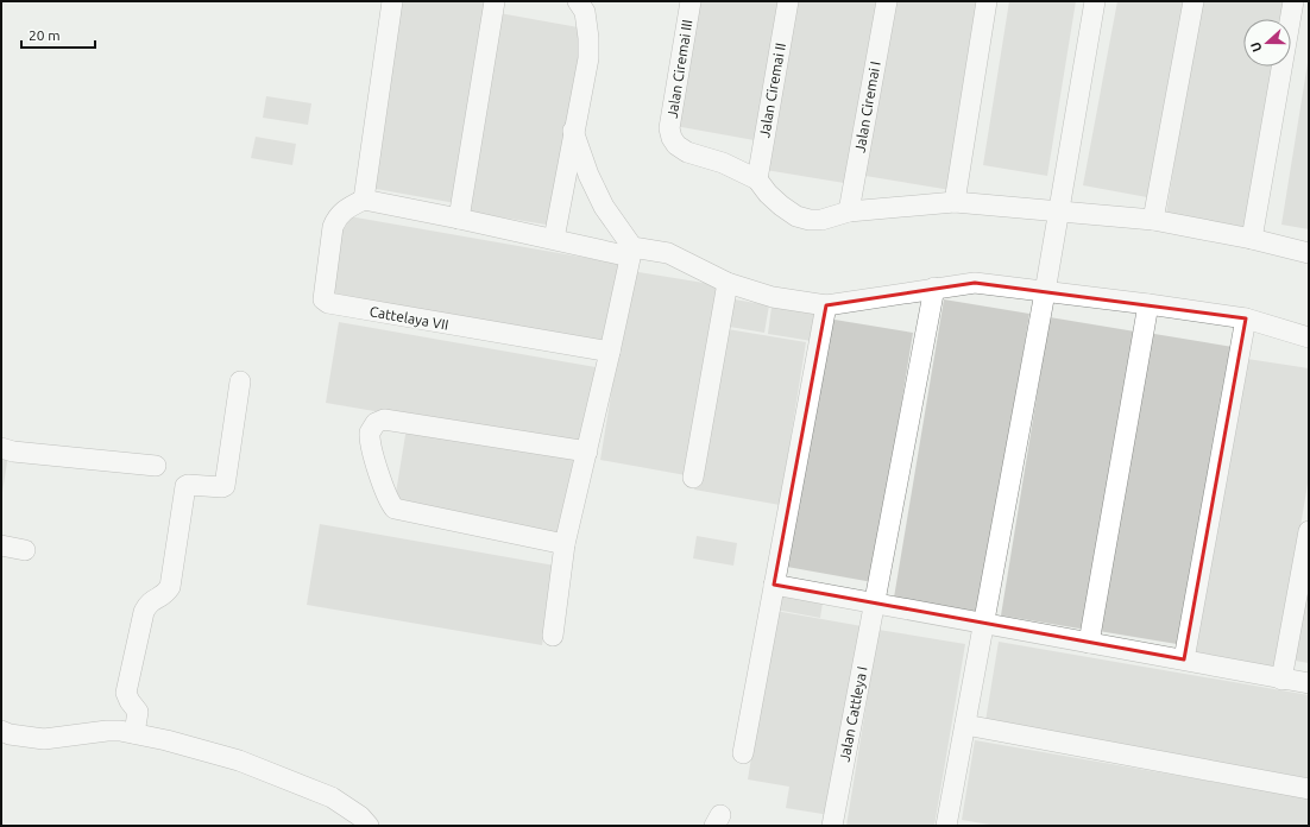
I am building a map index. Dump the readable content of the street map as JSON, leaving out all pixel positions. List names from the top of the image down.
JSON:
{
  "streets": {
    "street": [
      "Jalan Ciremai III",
      "Jalan Ciremai II",
      "Jalan Ciremai I",
      "Cattelaya VII",
      "Jalan Cattleya I"
    ]
  },
  "crossings": [
    ["Jalan Ciremai III", "Jalan Ciremai II"]
  ],
  "scale_bar": "20 m",
  "north": "left"
}
